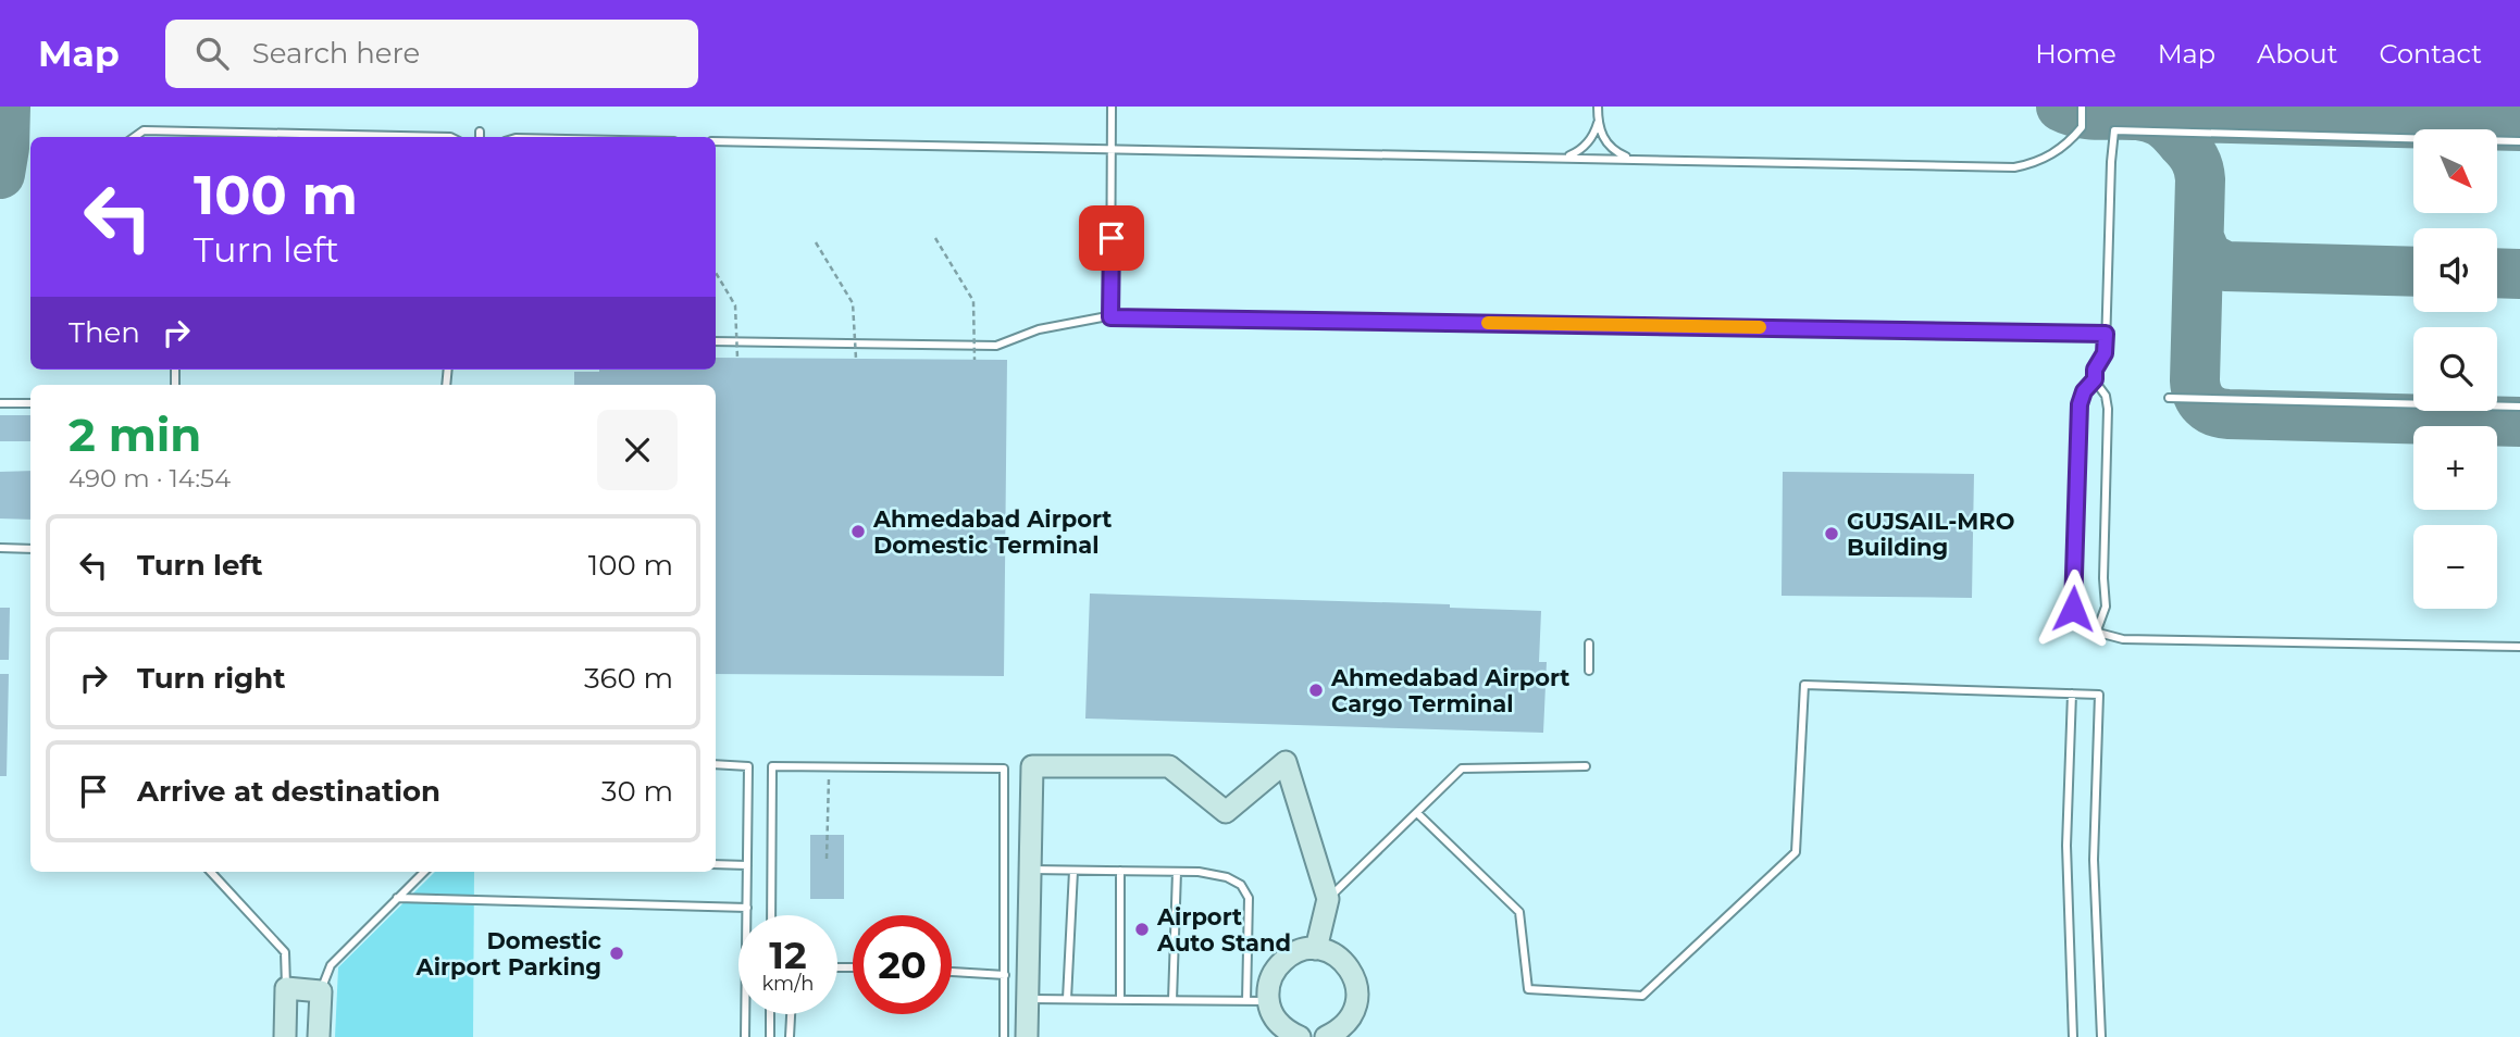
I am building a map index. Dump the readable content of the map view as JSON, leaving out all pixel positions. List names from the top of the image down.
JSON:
{
  "places": [
    "Ahmedabad Airport Domestic Terminal",
    "GUJSAIL-MRO Building",
    "Ahmedabad Airport Cargo Terminal",
    "Airport Auto Stand",
    "Domestic Airport Parking"
  ],
  "north": "bottom right",
  "page": {
    "header": "Map",
    "search": "Search here",
    "nav": [
      "Home",
      "Map",
      "About",
      "Contact"
    ],
    "map_buttons": ["+", "−"],
    "turn": ["100 m", "Turn left"],
    "then": "Then",
    "heading": ["2 min", "490 m · 14:54"],
    "list": [
      {
        "name": "Turn left",
        "value": "100 m"
      },
      {
        "name": "Turn right",
        "value": "360 m"
      },
      {
        "name": "Arrive at destination",
        "value": "30 m"
      }
    ],
    "speed": "12 km/h",
    "limit": "20"
  }
}
